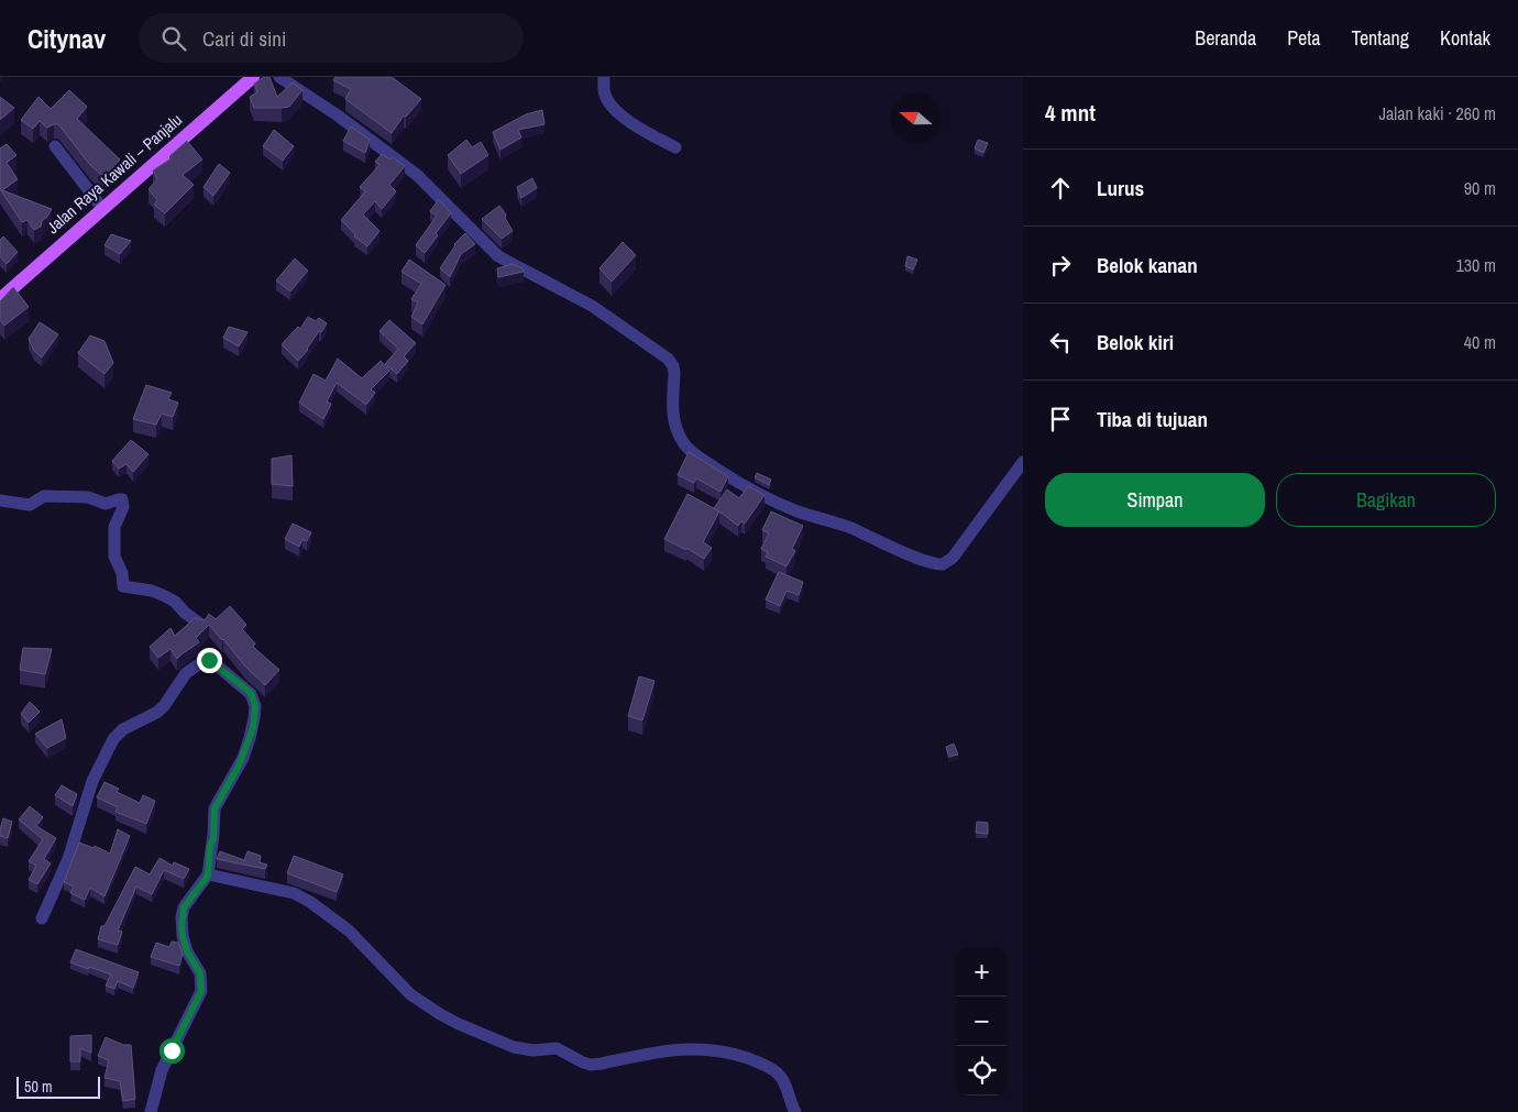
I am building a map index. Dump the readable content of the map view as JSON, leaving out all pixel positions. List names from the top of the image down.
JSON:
{
  "streets": {
    "main road": ["Jalan Raya Kawali – Panjalu"]
  },
  "scale_bar": "50 m",
  "north": "left",
  "page": {
    "header": "Citynav",
    "search": "Cari di sini",
    "nav": [
      "Beranda",
      "Peta",
      "Tentang",
      "Kontak"
    ],
    "heading": ["4 mnt", "Jalan kaki · 260 m"],
    "list": [
      ["Lurus", "90 m"],
      ["Belok kanan", "130 m"],
      ["Belok kiri", "40 m"],
      "Tiba di tujuan"
    ],
    "buttons": ["Simpan", "Bagikan"],
    "map_buttons": ["+", "−"],
    "scale": "50 m"
  }
}
